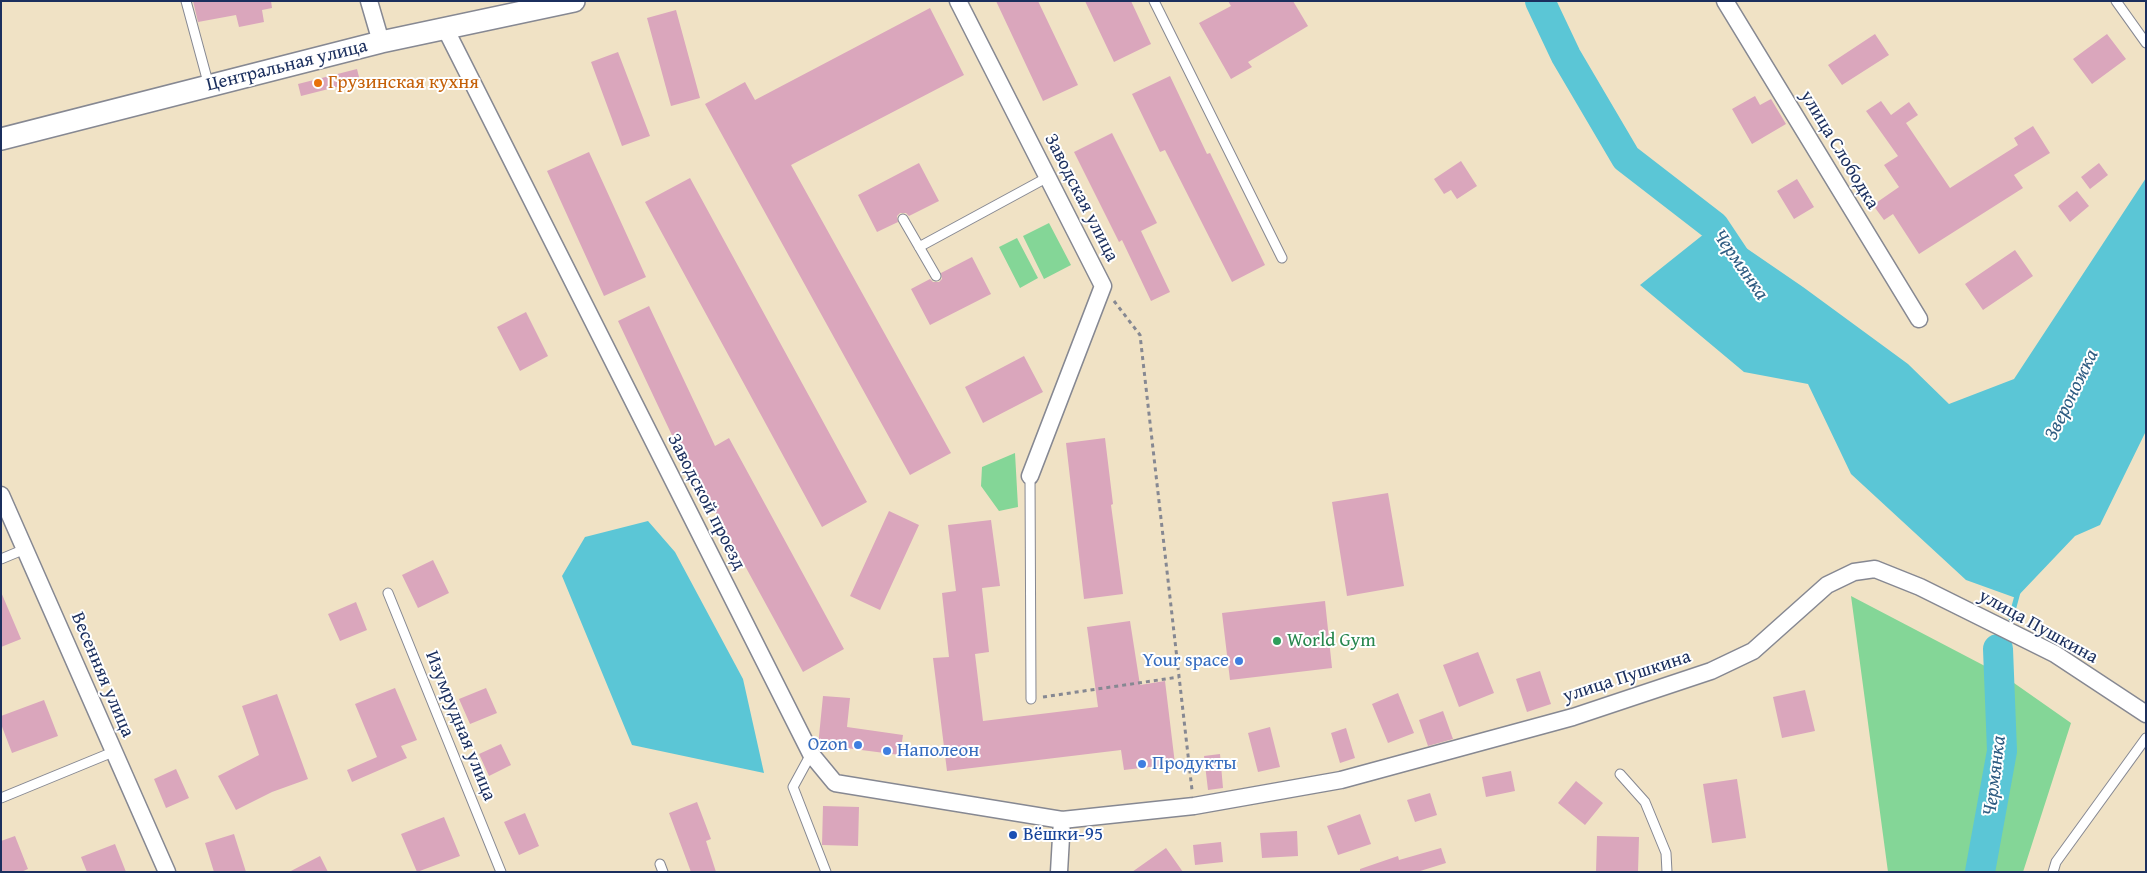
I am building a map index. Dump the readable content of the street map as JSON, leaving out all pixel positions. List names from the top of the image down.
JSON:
{
  "streets": {
    "street": [
      "Центральная улица",
      "улица Слободка",
      "Заводская улица",
      "Заводской проезд",
      "улица Пушкина",
      "Весенняя улица"
    ],
    "lane": ["Изумрудная улица"]
  },
  "crossings": [
    ["Центральная улица", "Заводской проезд"],
    ["Заводской проезд", "улица Пушкина"]
  ],
  "water": ["Чермянка", "Звероножка"],
  "places": [
    "Грузинская кухня",
    "World Gym",
    "Your space",
    "Ozon",
    "Наполеон",
    "Продукты",
    "Вёшки-95"
  ]
}
